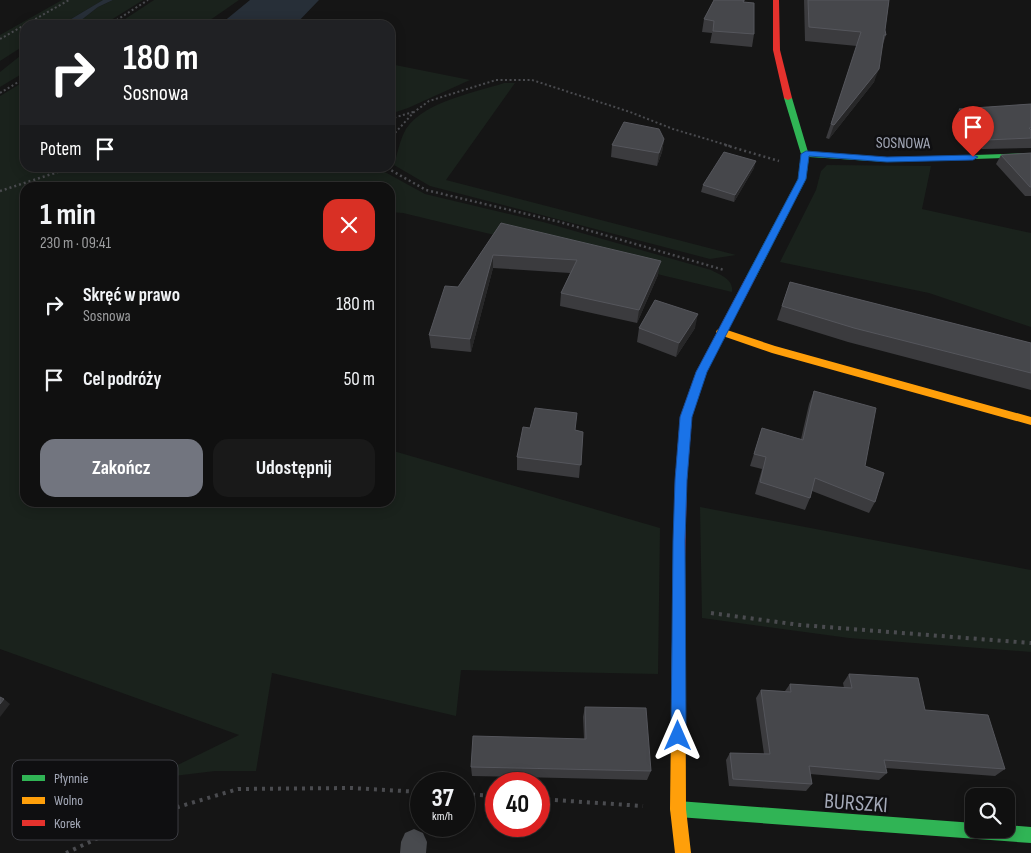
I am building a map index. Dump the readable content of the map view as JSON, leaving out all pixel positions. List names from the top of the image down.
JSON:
{
  "streets": {
    "street": ["SOSNOWA", "BURSZKI"]
  },
  "legend": ["Płynnie", "Wolno", "Korek"],
  "page": {
    "turn": ["180 m", "Sosnowa"],
    "then": "Potem",
    "heading": ["1 min", "230 m · 09:41"],
    "list": [
      {
        "name": "Skręć w prawo",
        "note": "Sosnowa",
        "value": "180 m"
      },
      {
        "name": "Cel podróży",
        "value": "50 m"
      }
    ],
    "buttons": ["Zakończ", "Udostępnij"],
    "speed": "37 km/h",
    "limit": "40"
  }
}
